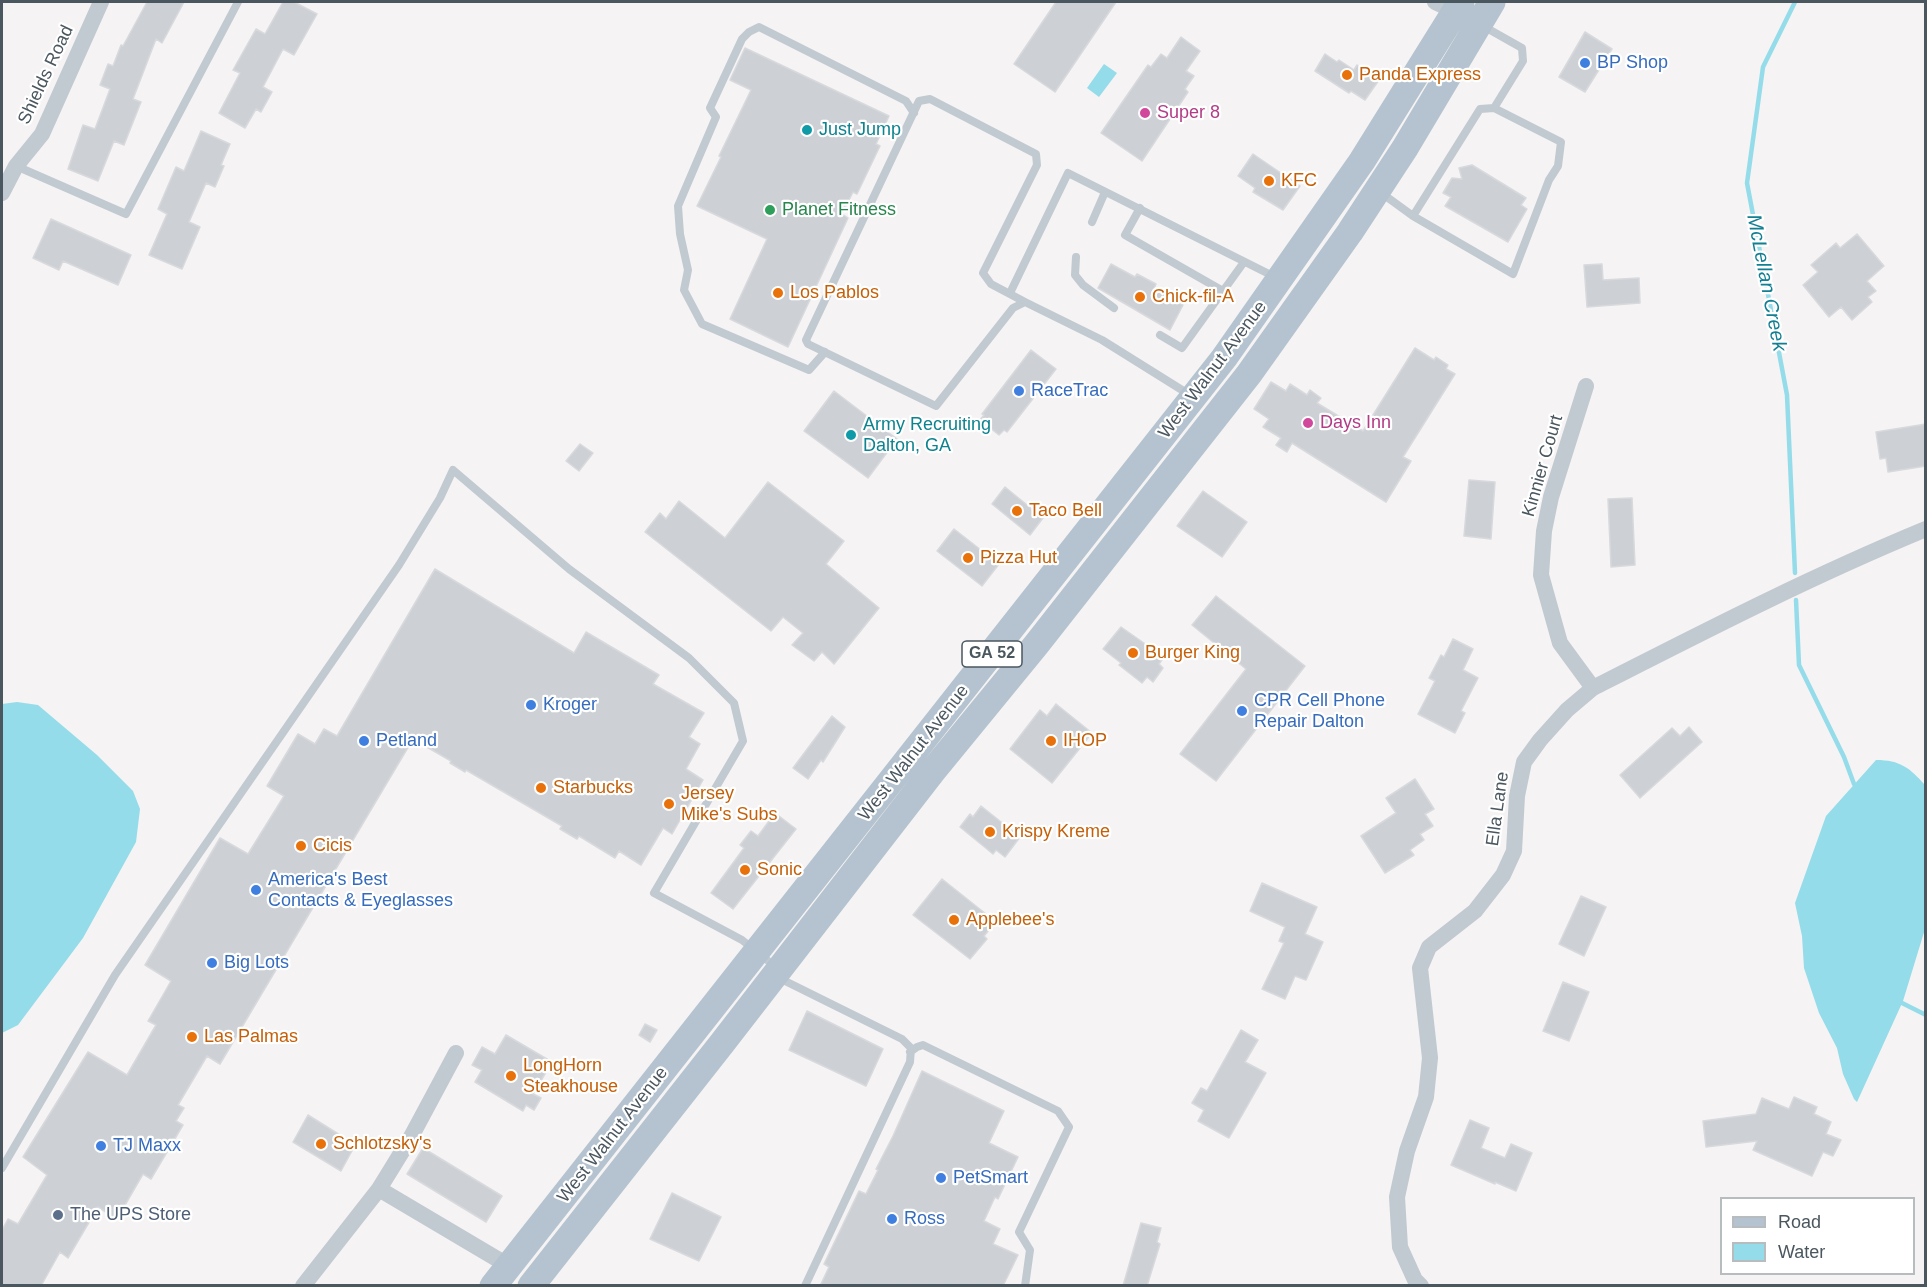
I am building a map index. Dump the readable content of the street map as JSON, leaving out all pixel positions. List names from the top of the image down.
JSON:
{
  "streets": {
    "main road": ["West Walnut Avenue", "GA 52"],
    "street": ["Shields Road", "Kinnier Court", "Ella Lane"]
  },
  "crossings": [
    ["Kinnier Court", "Ella Lane"]
  ],
  "water": ["McLellan Creek"],
  "places": [
    "BP Shop",
    "Panda Express",
    "Super 8",
    "Just Jump",
    "KFC",
    "Planet Fitness",
    "Los Pablos",
    "Chick-fil-A",
    "RaceTrac",
    "Days Inn",
    "Army Recruiting Dalton, GA",
    "Taco Bell",
    "Pizza Hut",
    "Burger King",
    "Kroger",
    "CPR Cell Phone Repair Dalton",
    "Petland",
    "IHOP",
    "Starbucks",
    "Jersey Mike's Subs",
    "Krispy Kreme",
    "Cicis",
    "Sonic",
    "America's Best Contacts & Eyeglasses",
    "Applebee's",
    "Big Lots",
    "Las Palmas",
    "LongHorn Steakhouse",
    "Schlotzsky's",
    "TJ Maxx",
    "PetSmart",
    "The UPS Store",
    "Ross"
  ],
  "legend": ["Road", "Water"]
}
